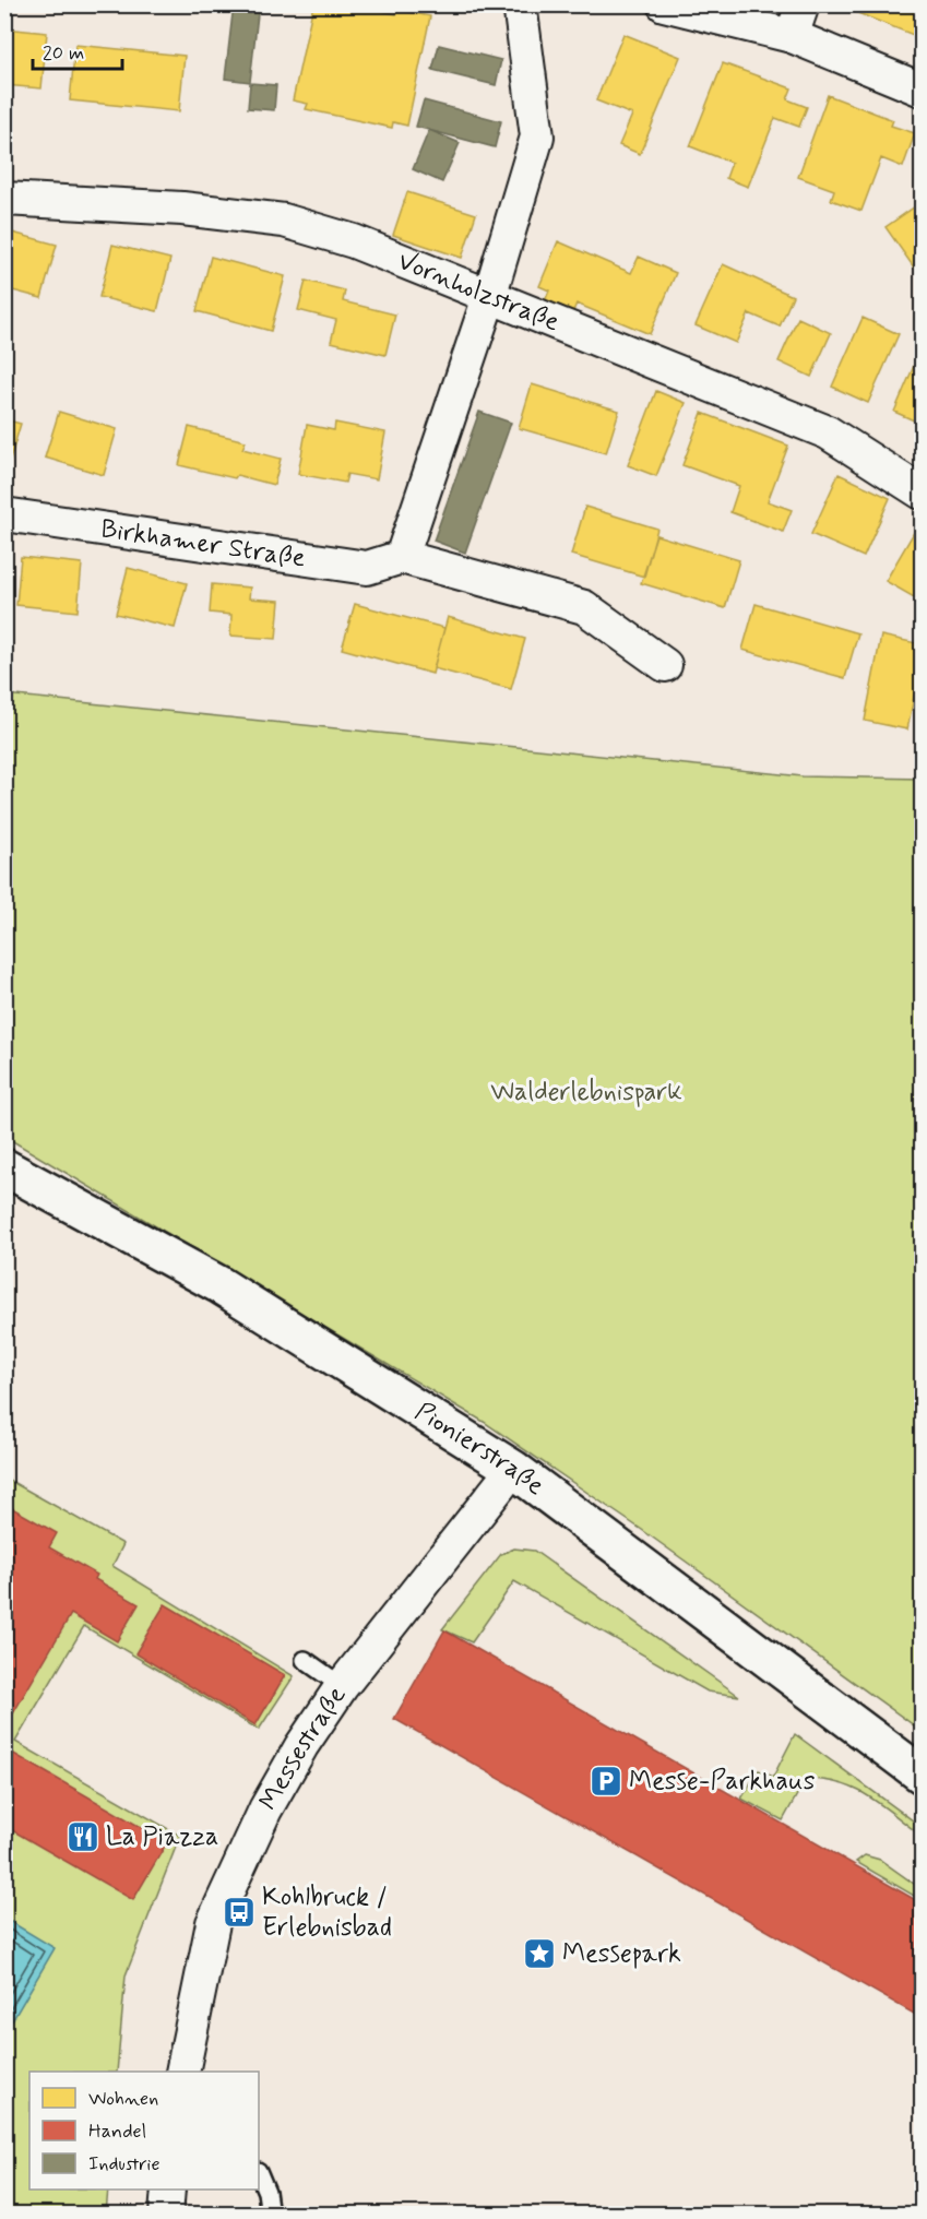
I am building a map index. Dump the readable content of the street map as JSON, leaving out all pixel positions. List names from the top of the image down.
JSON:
{
  "streets": {
    "main road": ["Pionierstraße"],
    "street": ["Vornholzstraße", "Birkhamer Straße", "Messestraße"]
  },
  "crossings": [
    ["Pionierstraße", "Messestraße"]
  ],
  "parks": ["Walderlebnispark"],
  "places": {
    "parking": ["Messe-Parkhaus"],
    "restaurant": ["La Piazza"],
    "bus stop": ["Kohlbruck / Erlebnisbad"],
    "place": ["Messepark"]
  },
  "legend": ["Wohnen", "Handel", "Industrie"],
  "scale_bar": "20 m"
}
